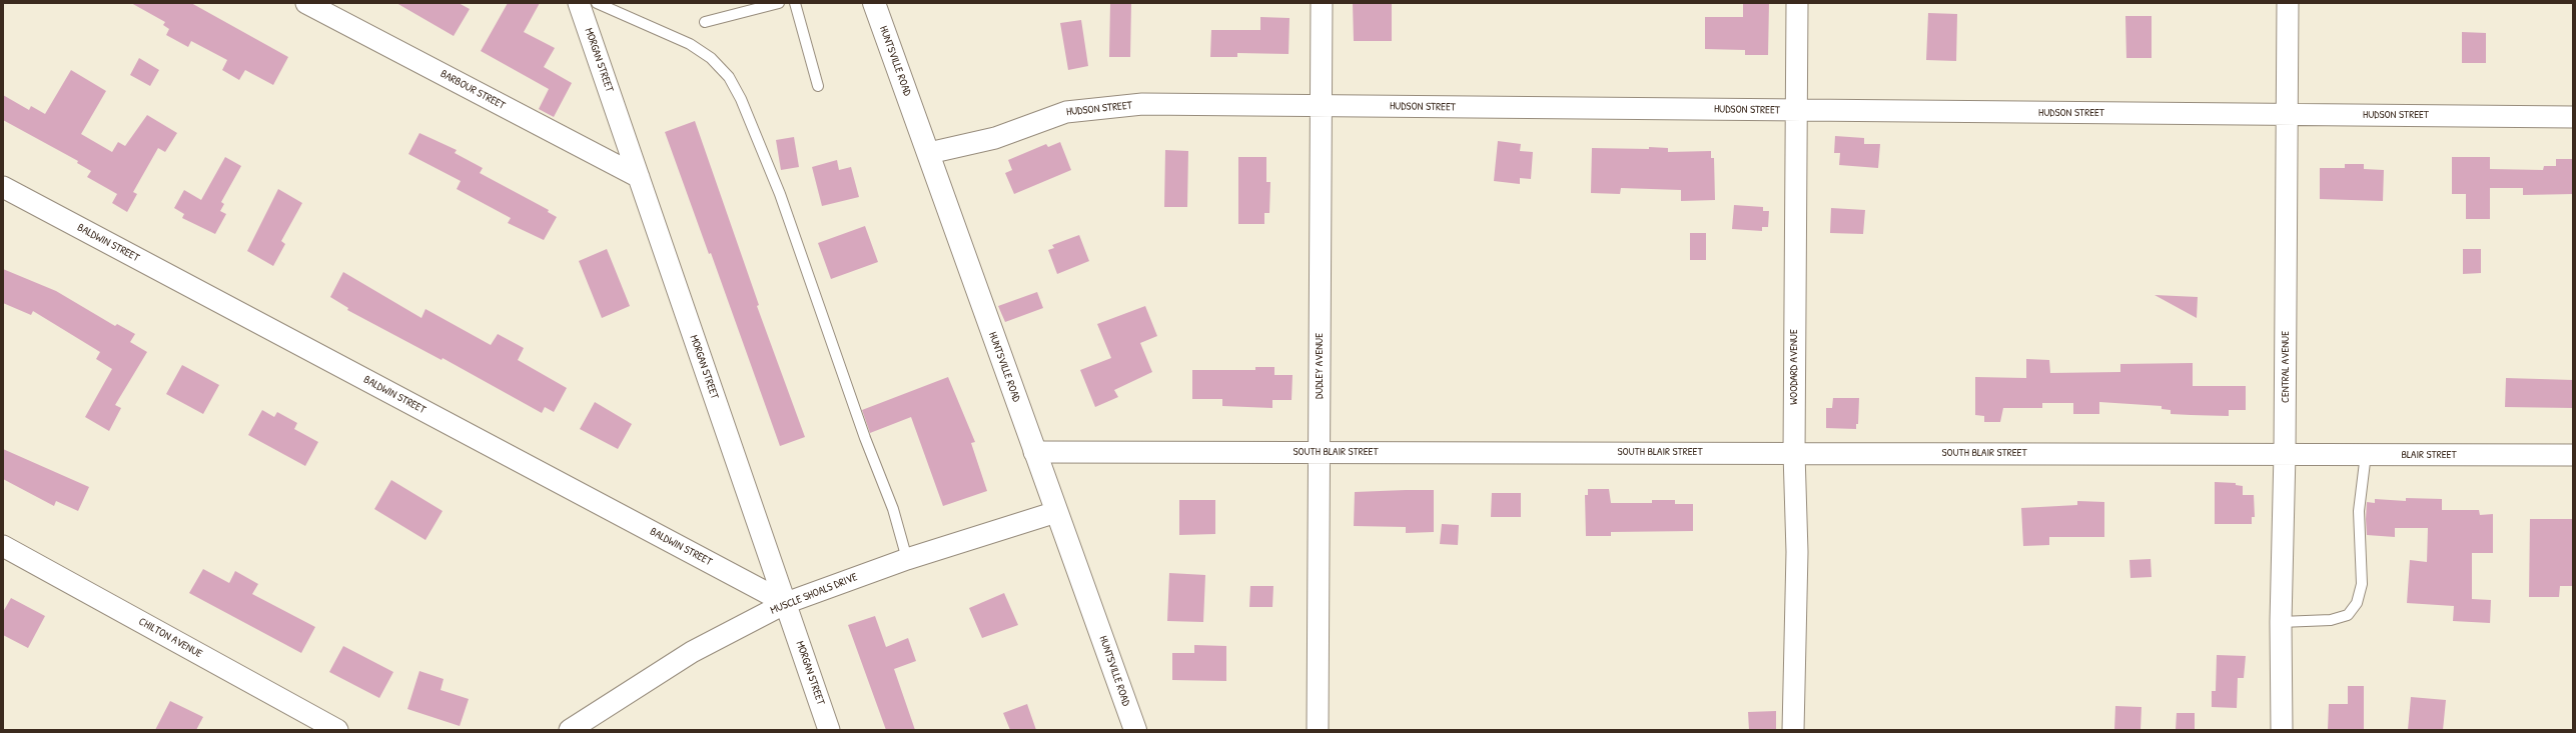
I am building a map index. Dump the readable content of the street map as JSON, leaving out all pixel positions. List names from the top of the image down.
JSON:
{
  "streets": {
    "main road": ["HUNTSVILLE ROAD"],
    "street": [
      "MORGAN STREET",
      "BARBOUR STREET",
      "HUDSON STREET",
      "BALDWIN STREET",
      "DUDLEY AVENUE",
      "WOODARD AVENUE",
      "CENTRAL AVENUE",
      "SOUTH BLAIR STREET",
      "BLAIR STREET",
      "MUSCLE SHOALS DRIVE",
      "CHILTON AVENUE"
    ]
  },
  "crossings": [
    ["MORGAN STREET", "BARBOUR STREET"],
    ["MORGAN STREET", "BALDWIN STREET"],
    ["MORGAN STREET", "MUSCLE SHOALS DRIVE"],
    ["HUNTSVILLE ROAD", "HUDSON STREET"],
    ["HUNTSVILLE ROAD", "SOUTH BLAIR STREET"],
    ["HUNTSVILLE ROAD", "MUSCLE SHOALS DRIVE"],
    ["HUDSON STREET", "DUDLEY AVENUE"],
    ["HUDSON STREET", "WOODARD AVENUE"],
    ["HUDSON STREET", "CENTRAL AVENUE"],
    ["BALDWIN STREET", "MUSCLE SHOALS DRIVE"],
    ["DUDLEY AVENUE", "SOUTH BLAIR STREET"],
    ["WOODARD AVENUE", "SOUTH BLAIR STREET"],
    ["CENTRAL AVENUE", "SOUTH BLAIR STREET"],
    ["CENTRAL AVENUE", "BLAIR STREET"],
    ["SOUTH BLAIR STREET", "BLAIR STREET"]
  ]
}
